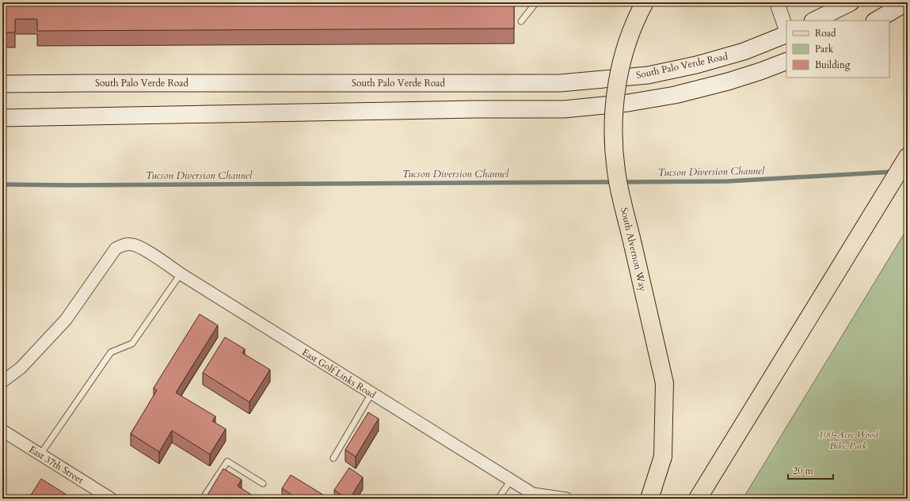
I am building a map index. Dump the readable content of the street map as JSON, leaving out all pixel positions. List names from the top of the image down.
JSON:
{
  "streets": {
    "main road": ["South Palo Verde Road", "South Alvernon Way"],
    "street": ["East Golf Links Road", "East 37th Street"]
  },
  "water": ["Tucson Diversion Channel"],
  "parks": ["100-Acre Wood Bike Park"],
  "legend": ["Road", "Park", "Building"],
  "scale_bar": "20 m"
}
